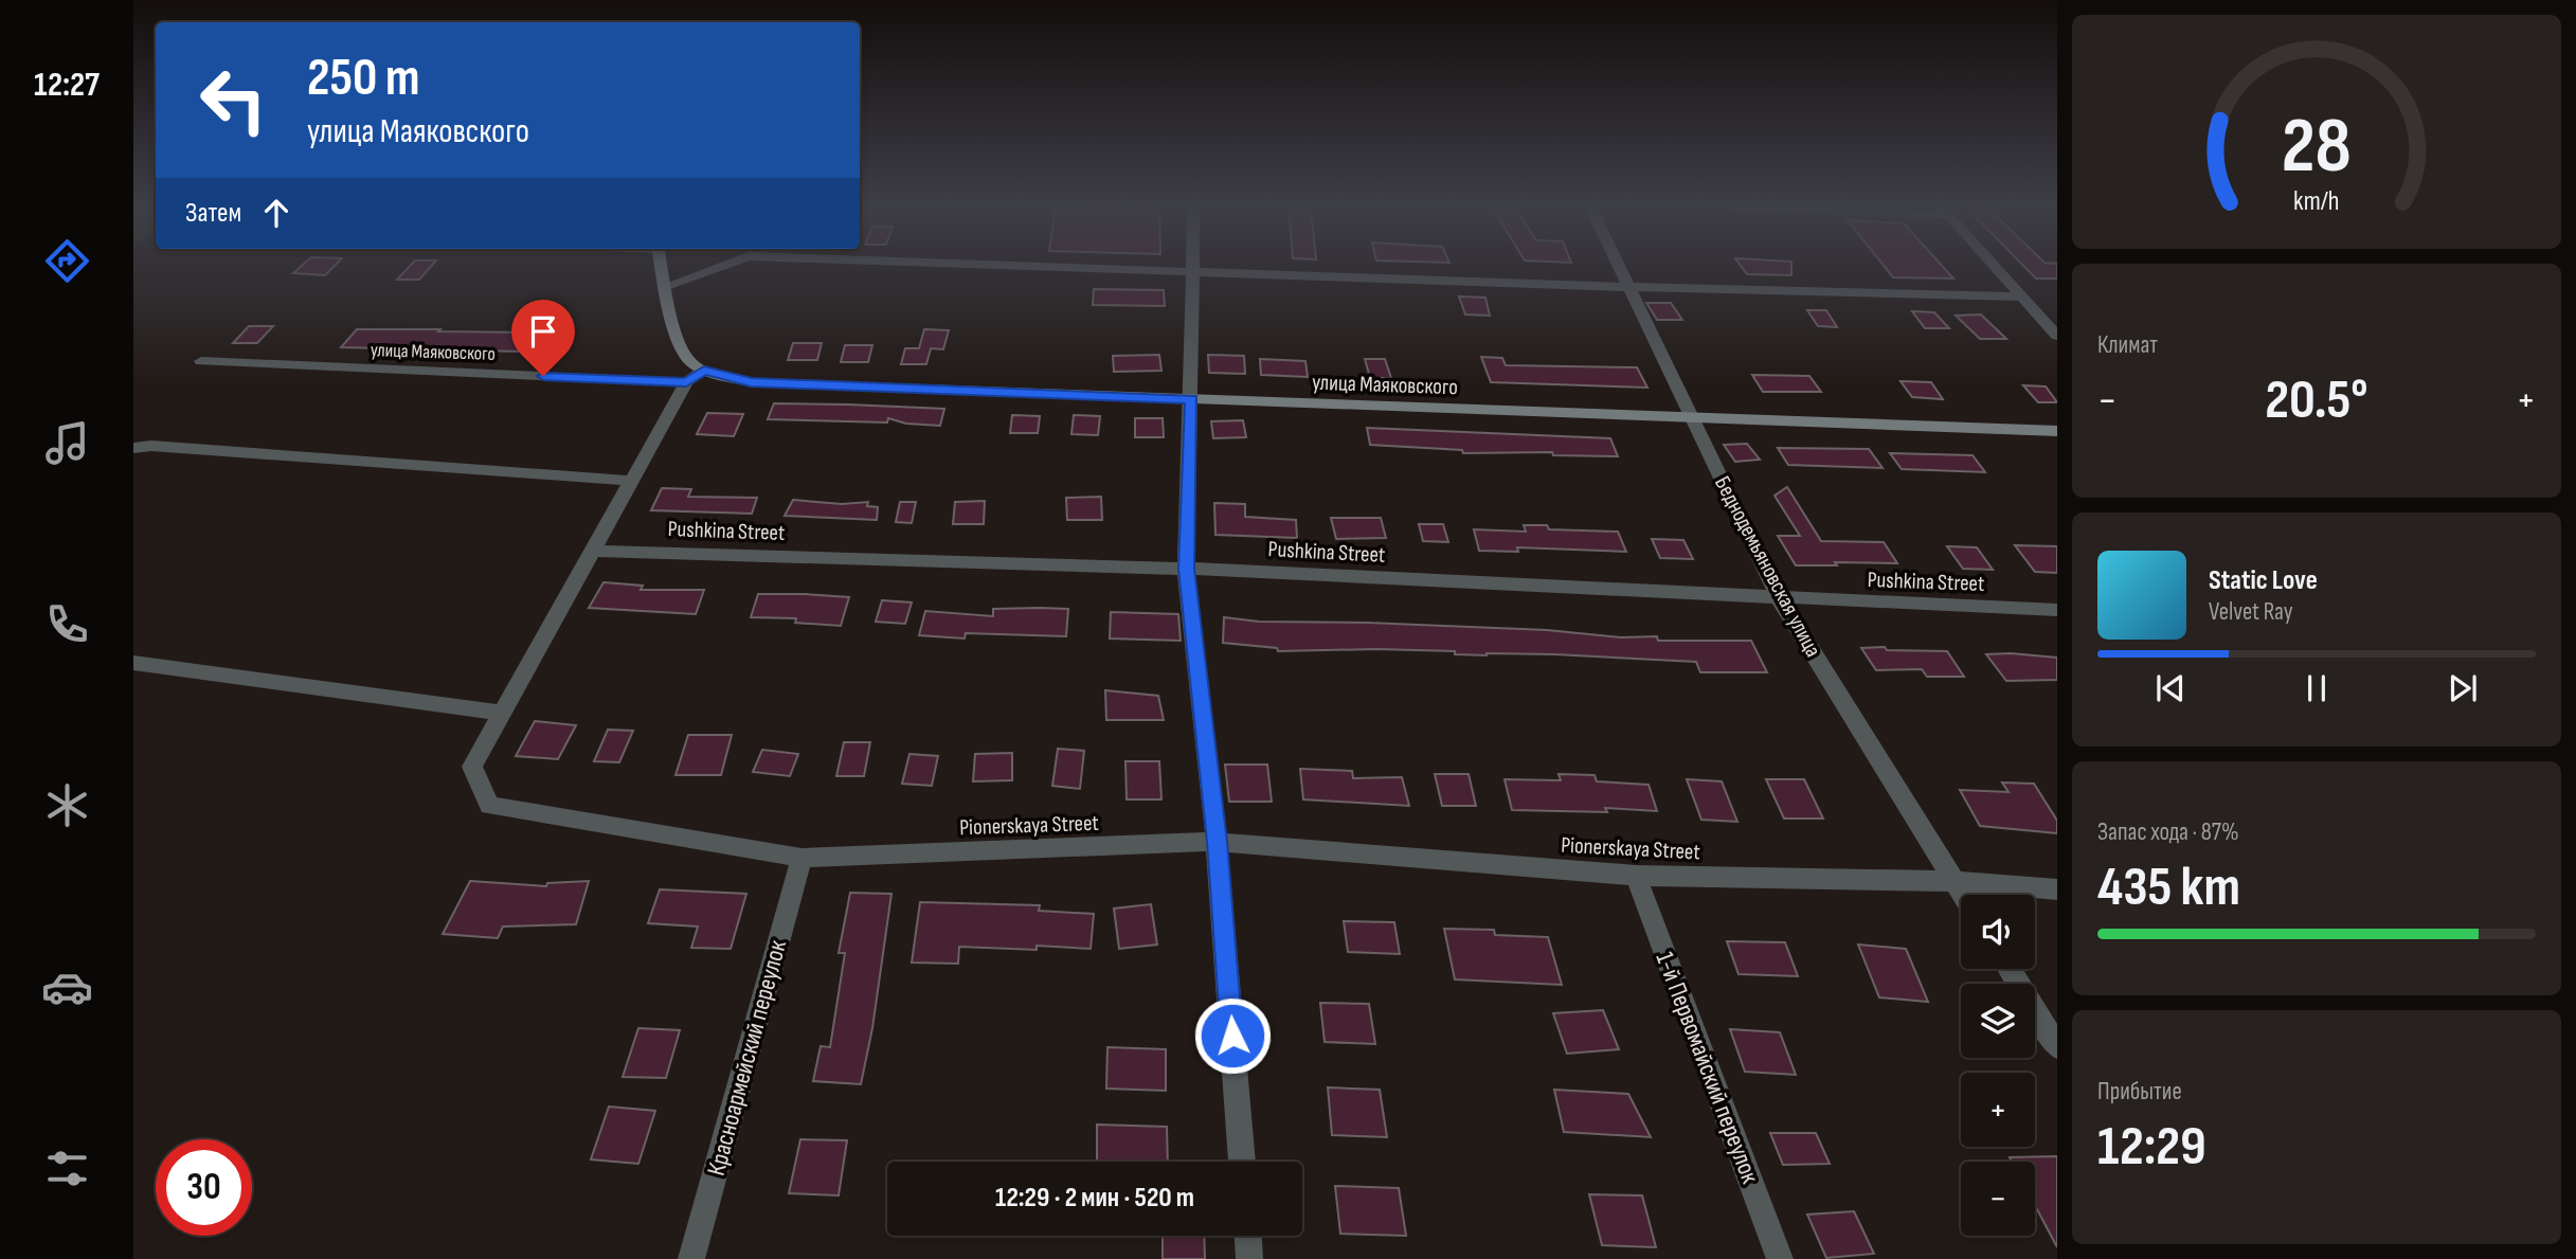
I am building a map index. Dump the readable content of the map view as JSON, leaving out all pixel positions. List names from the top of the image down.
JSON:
{
  "streets": {
    "street": [
      "улица Маяковского",
      "Pushkina Street",
      "Беднодемьяновская улица",
      "Pionerskaya Street",
      "Красноармейский переулок",
      "1-й Первомайский переулок"
    ]
  },
  "crossings": [
    ["улица Маяковского", "Беднодемьяновская улица"],
    ["улица Маяковского", "Pionerskaya Street"],
    ["Pushkina Street", "Беднодемьяновская улица"],
    ["Pushkina Street", "Pionerskaya Street"],
    ["Беднодемьяновская улица", "Pionerskaya Street"],
    ["Pionerskaya Street", "Красноармейский переулок"],
    ["Pionerskaya Street", "1-й Первомайский переулок"]
  ],
  "page": {
    "tabs": "12:27",
    "turn": ["250 m", "улица Маяковского"],
    "then": "Затем",
    "tile": [
      "Климат",
      ["Запас хода · 87%", "435 km"],
      ["Прибытие", "12:29"]
    ],
    "heat": ["−", "20.5°", "+"],
    "song": ["Static Love", "Velvet Ray"],
    "map_buttons": ["+", "−"],
    "limit": "30",
    "trip": "12:29 · 2 мин · 520 m",
    "gauge": ["28", "km/h"]
  }
}
